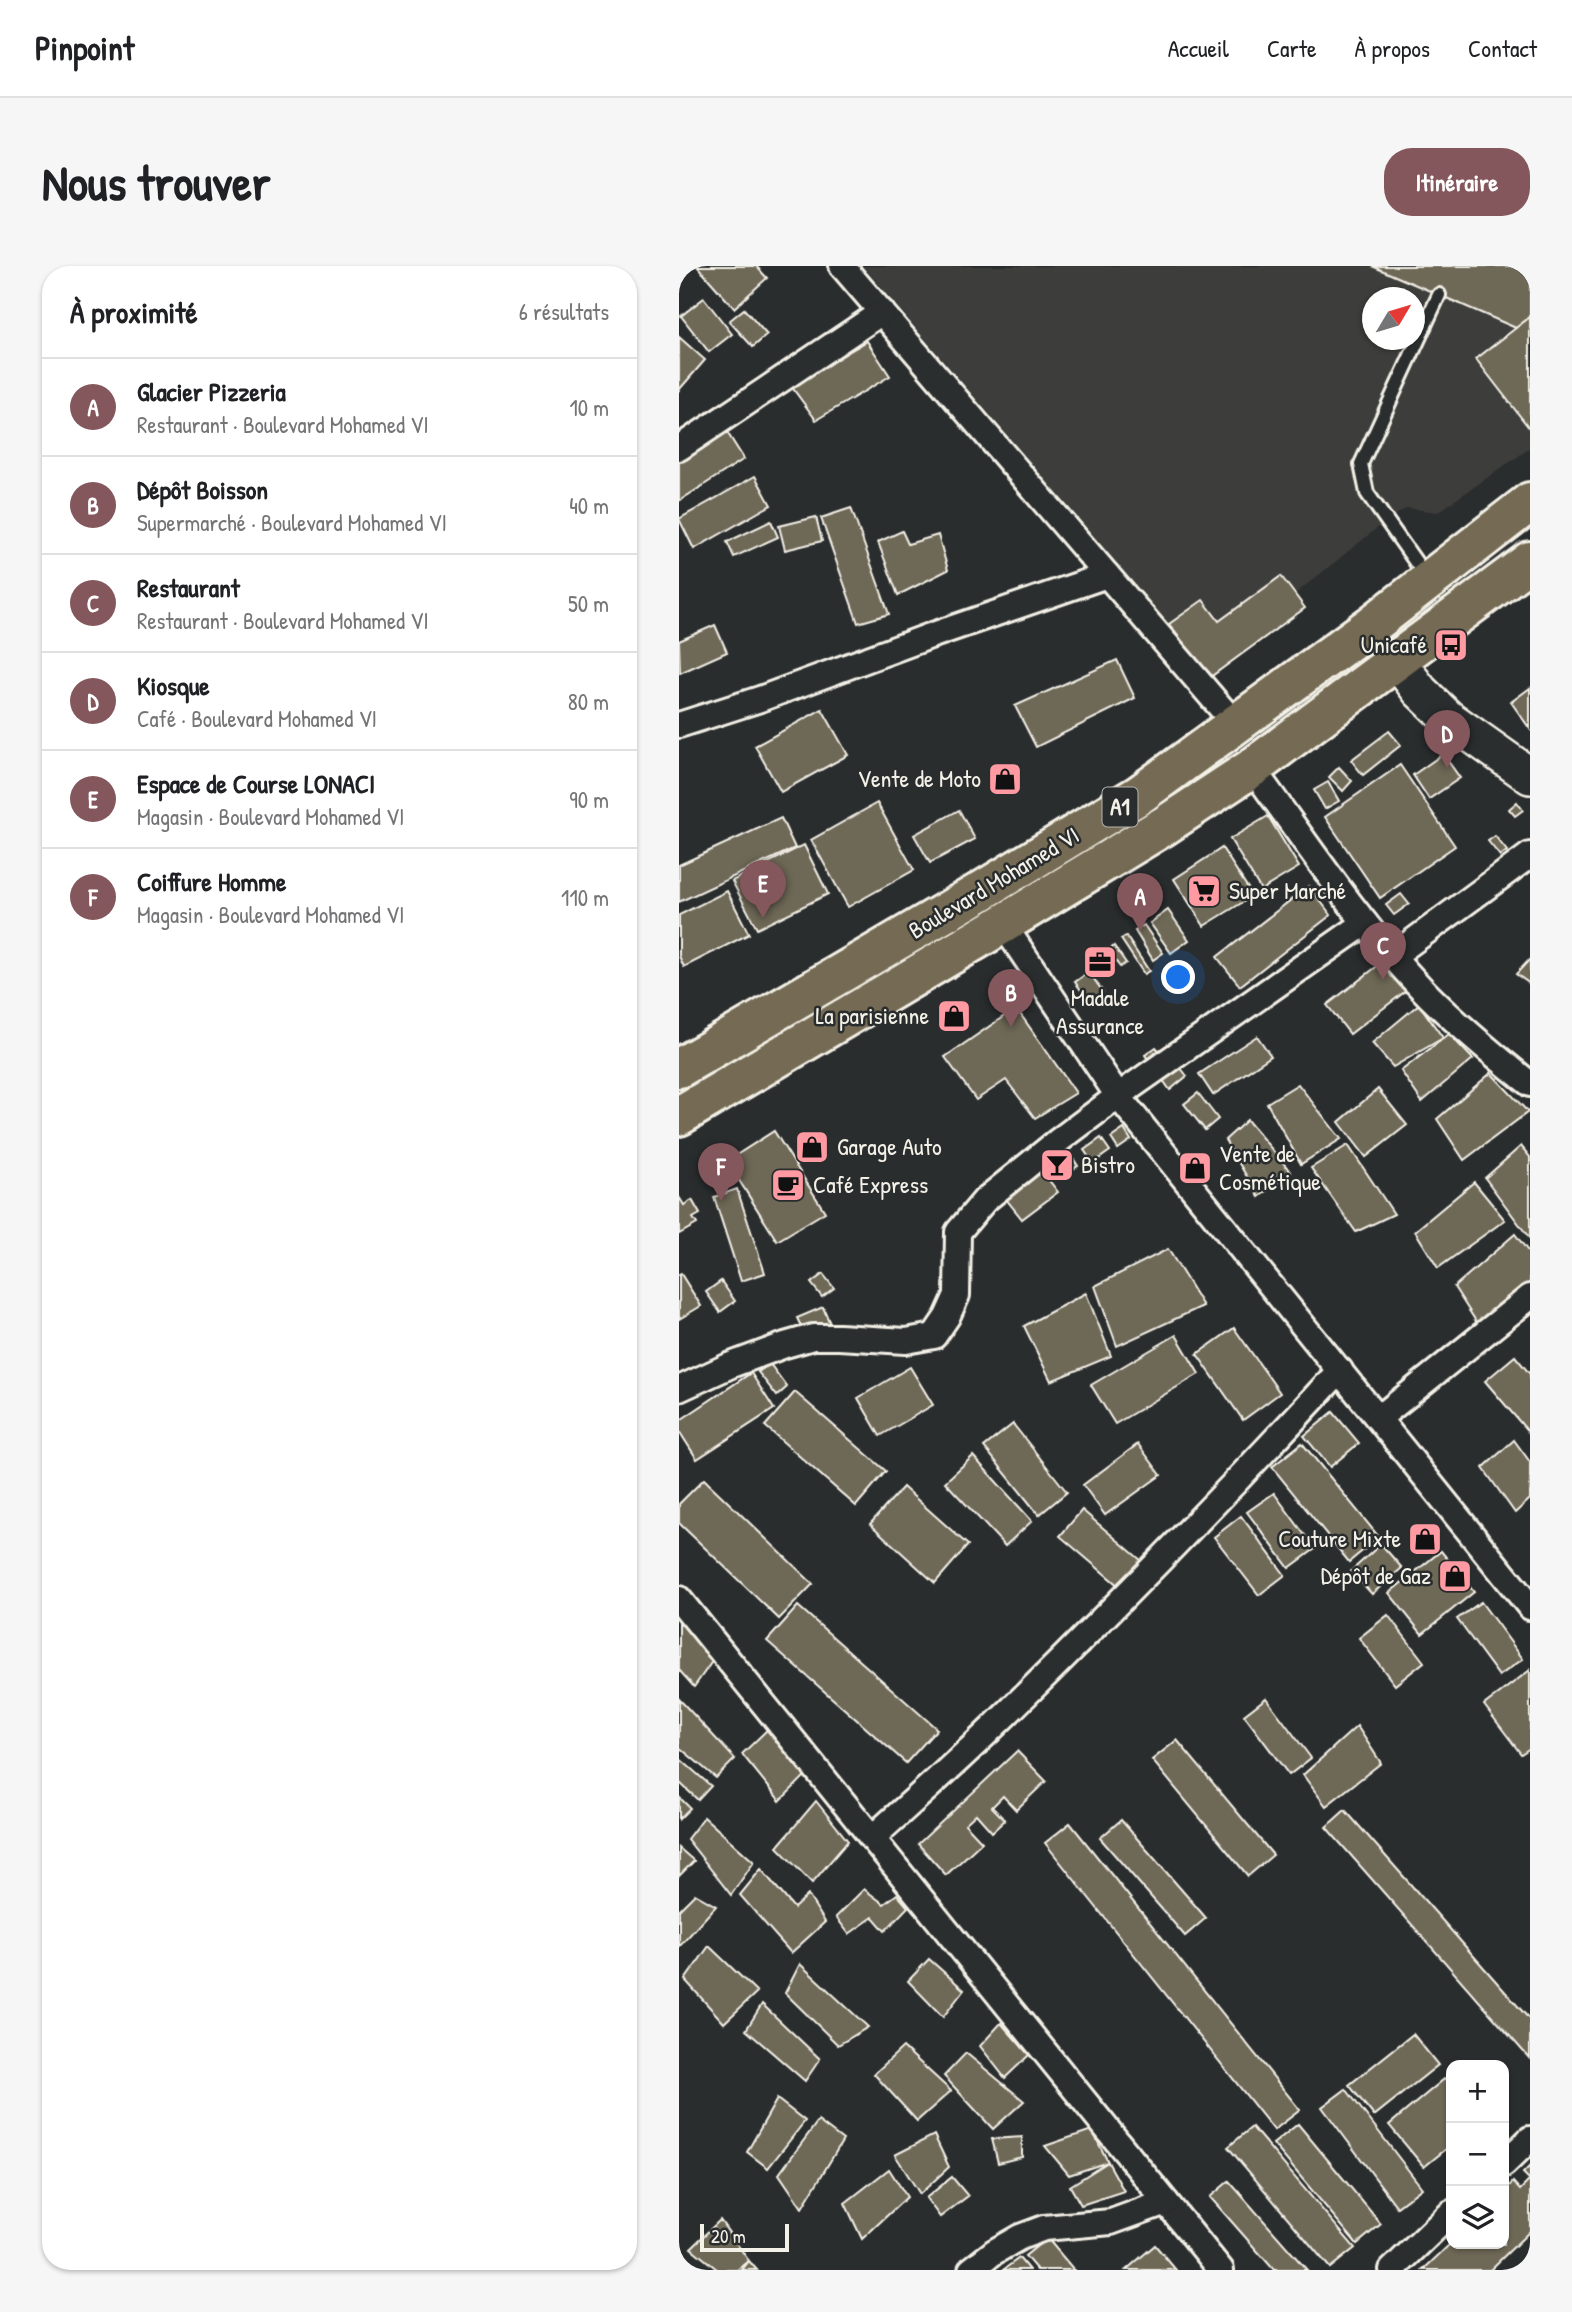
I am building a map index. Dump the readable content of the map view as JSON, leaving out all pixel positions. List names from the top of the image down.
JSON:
{
  "streets": {
    "main road": ["A1", "Boulevard Mohamed VI"]
  },
  "places": {
    "bus stop": ["Unicafé"],
    "shop": [
      "Vente de Moto",
      "La parisienne",
      "Garage Auto",
      "Vente de Cosmétique",
      "Couture Mixte",
      "Dépôt de Gaz"
    ],
    "supermarket": ["Super Marché"],
    "office": ["Madale Assurance"],
    "bar": ["Bistro"],
    "cafe": ["Café Express"]
  },
  "scale_bar": "20 m",
  "north": "top right",
  "page": {
    "header": "Pinpoint",
    "nav": [
      "Accueil",
      "Carte",
      "À propos",
      "Contact"
    ],
    "buttons": "Itinéraire",
    "title": "Nous trouver",
    "heading": ["À proximité", "6 résultats"],
    "list": [
      {
        "mark": "A",
        "name": "Glacier Pizzeria",
        "note": "Restaurant · Boulevard Mohamed VI",
        "value": "10 m"
      },
      {
        "mark": "B",
        "name": "Dépôt Boisson",
        "note": "Supermarché · Boulevard Mohamed VI",
        "value": "40 m"
      },
      {
        "mark": "C",
        "name": "Restaurant",
        "note": "Restaurant · Boulevard Mohamed VI",
        "value": "50 m"
      },
      {
        "mark": "D",
        "name": "Kiosque",
        "note": "Café · Boulevard Mohamed VI",
        "value": "80 m"
      },
      {
        "mark": "E",
        "name": "Espace de Course LONACI",
        "note": "Magasin · Boulevard Mohamed VI",
        "value": "90 m"
      },
      {
        "mark": "F",
        "name": "Coiffure Homme",
        "note": "Magasin · Boulevard Mohamed VI",
        "value": "110 m"
      }
    ],
    "pins": [
      "D",
      "E",
      "A",
      "C",
      "B",
      "F"
    ],
    "map_buttons": ["+", "−"],
    "scale": "20 m"
  }
}
